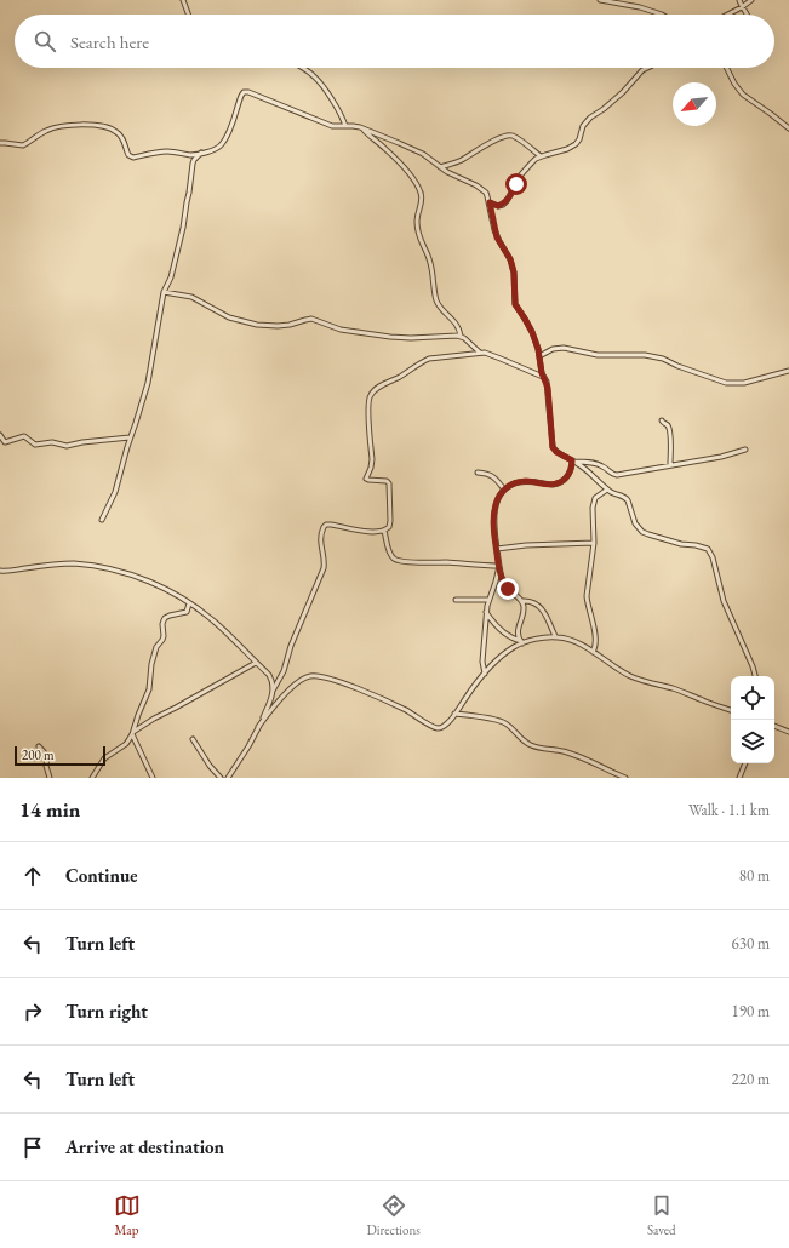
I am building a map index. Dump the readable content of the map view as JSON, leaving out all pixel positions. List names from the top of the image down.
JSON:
{
  "scale_bar": "200 m",
  "north": "bottom left",
  "page": {
    "search": "Search here",
    "scale": "200 m",
    "heading": ["14 min", "Walk · 1.1 km"],
    "list": [
      ["Continue", "80 m"],
      ["Turn left", "630 m"],
      ["Turn right", "190 m"],
      ["Turn left", "220 m"],
      "Arrive at destination"
    ],
    "nav": ["Map", "Directions", "Saved"]
  }
}
